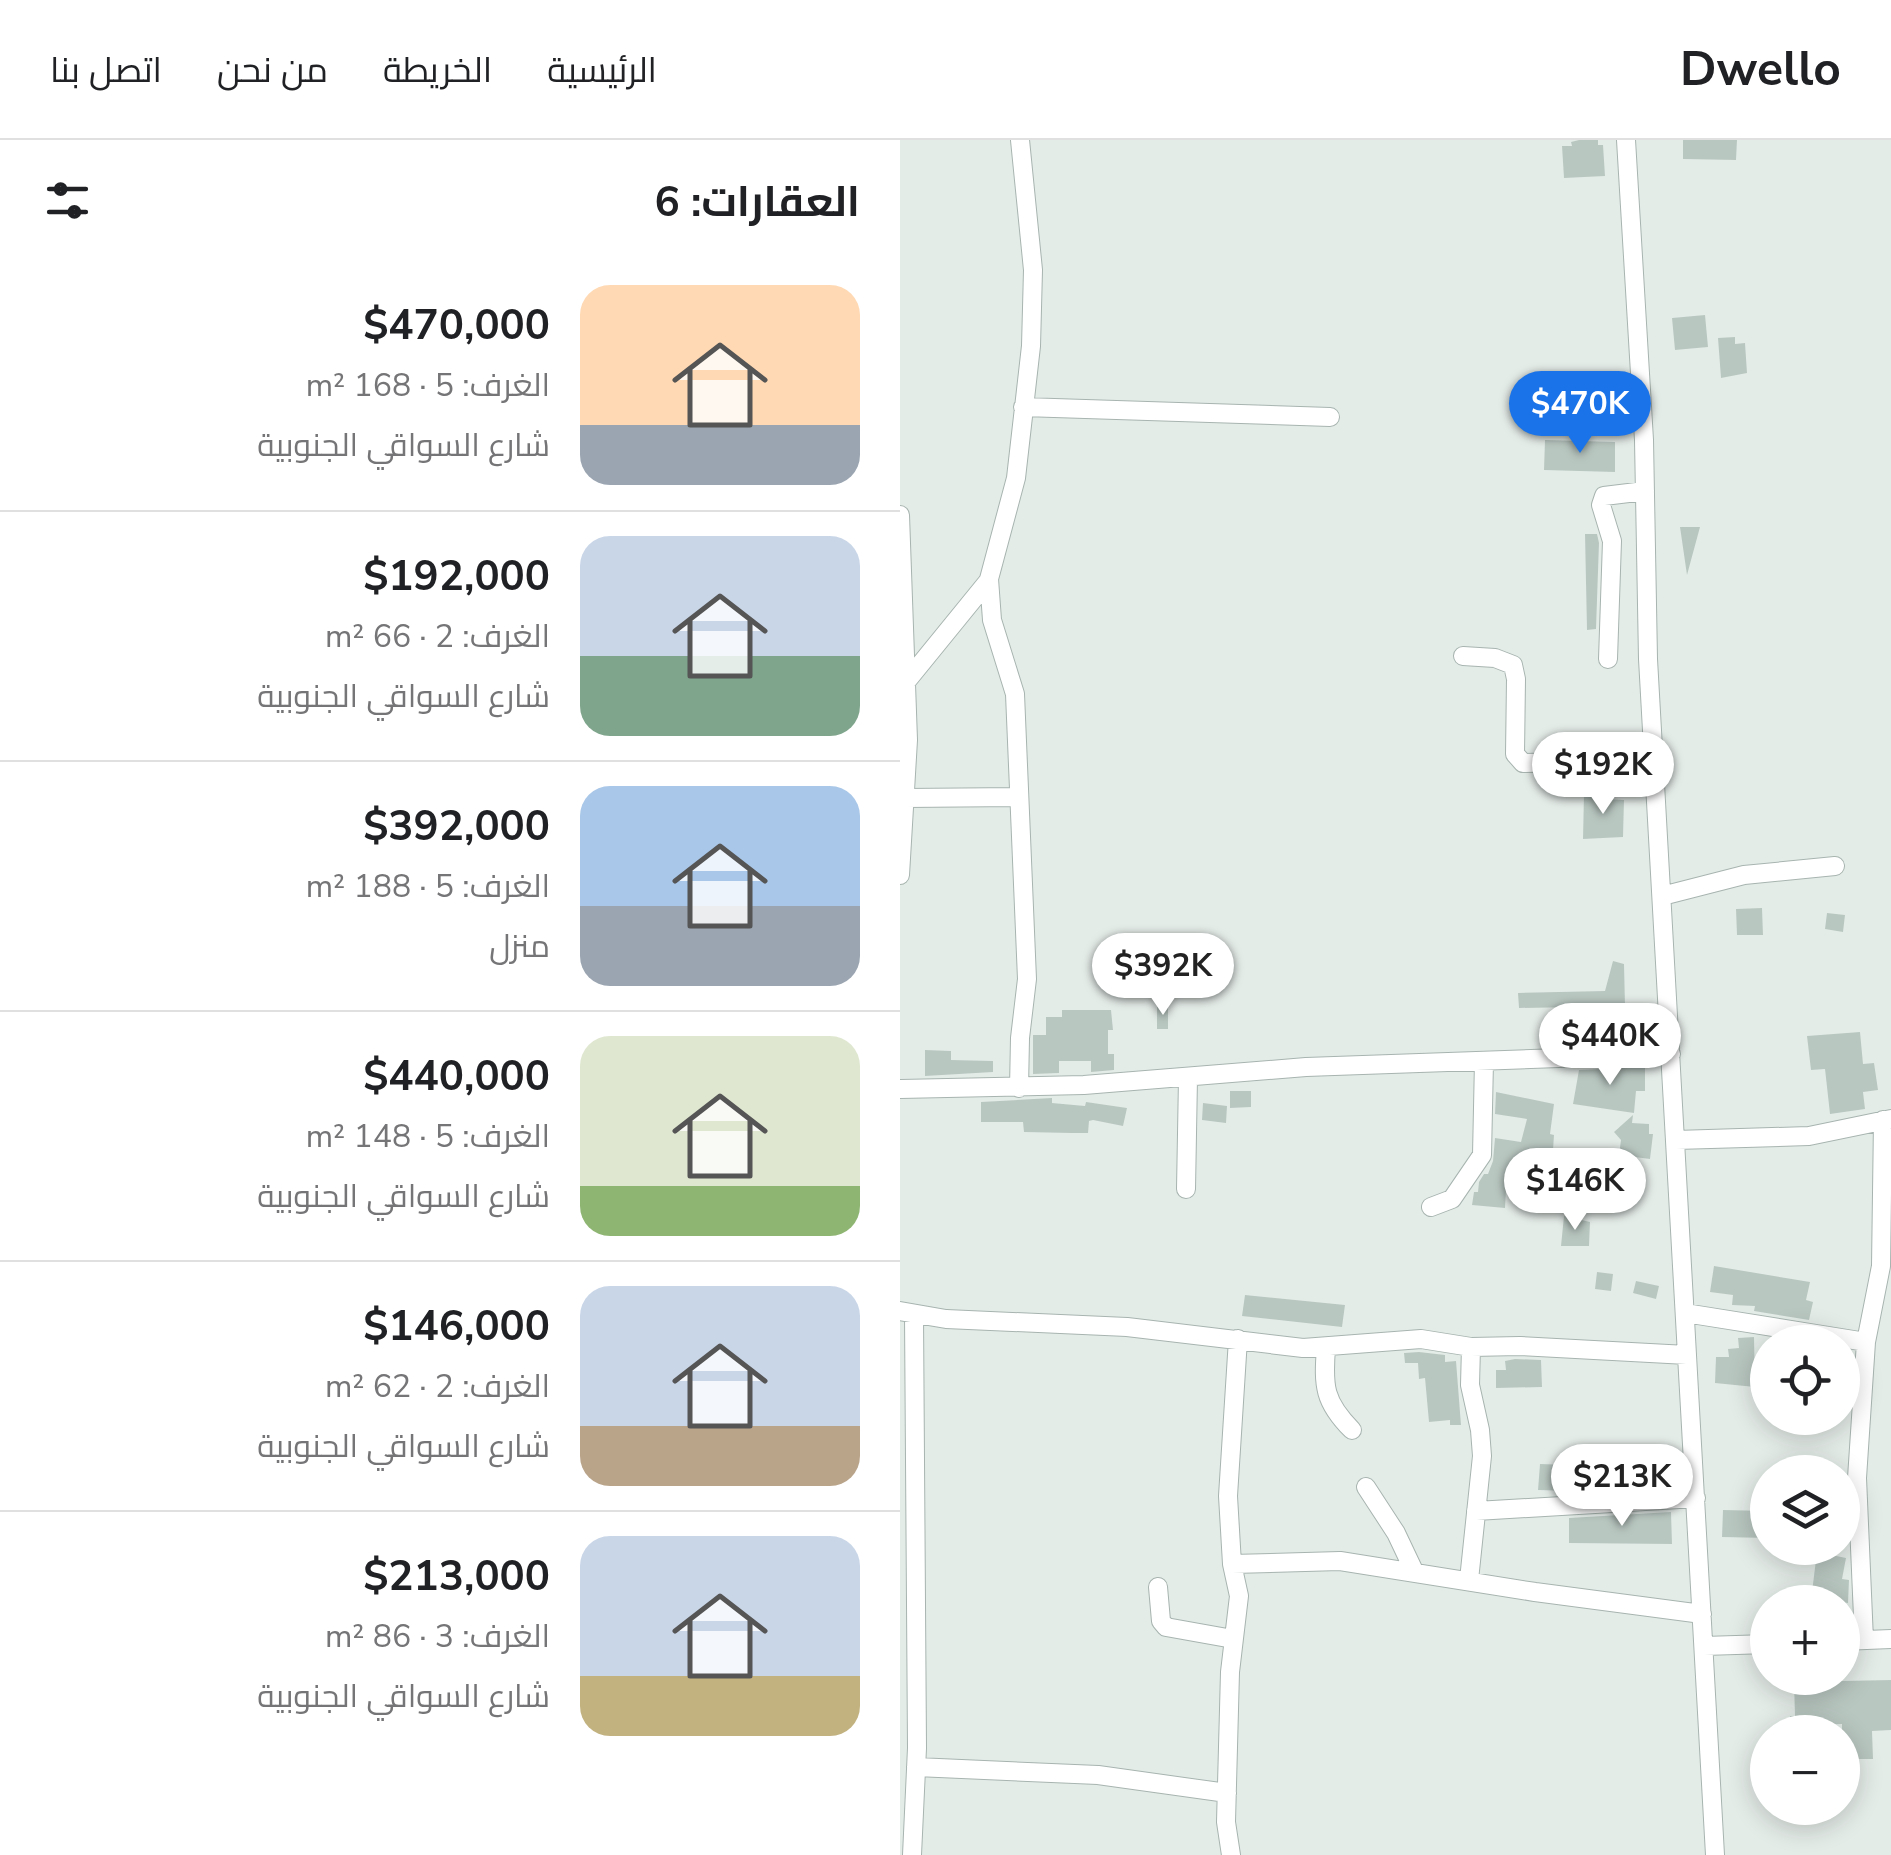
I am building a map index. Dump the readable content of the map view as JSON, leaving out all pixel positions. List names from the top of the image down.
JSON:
{
  "page": {
    "header": "Dwello",
    "nav": [
      "الرئيسية",
      "الخريطة",
      "من نحن",
      "اتصل بنا"
    ],
    "heading": "العقارات: 6",
    "list": [
      {
        "name": "$470,000",
        "note": "الغرف: 5 · 168 m² · شارع السواقي الجنوبية"
      },
      {
        "name": "$192,000",
        "note": "الغرف: 2 · 66 m² · شارع السواقي الجنوبية"
      },
      {
        "name": "$392,000",
        "note": "الغرف: 5 · 188 m² · منزل"
      },
      {
        "name": "$440,000",
        "note": "الغرف: 5 · 148 m² · شارع السواقي الجنوبية"
      },
      {
        "name": "$146,000",
        "note": "الغرف: 2 · 62 m² · شارع السواقي الجنوبية"
      },
      {
        "name": "$213,000",
        "note": "الغرف: 3 · 86 m² · شارع السواقي الجنوبية"
      }
    ],
    "price": [
      "$470K",
      "$192K",
      "$392K",
      "$440K",
      "$146K",
      "$213K"
    ],
    "map_buttons": ["+", "−"]
  }
}
